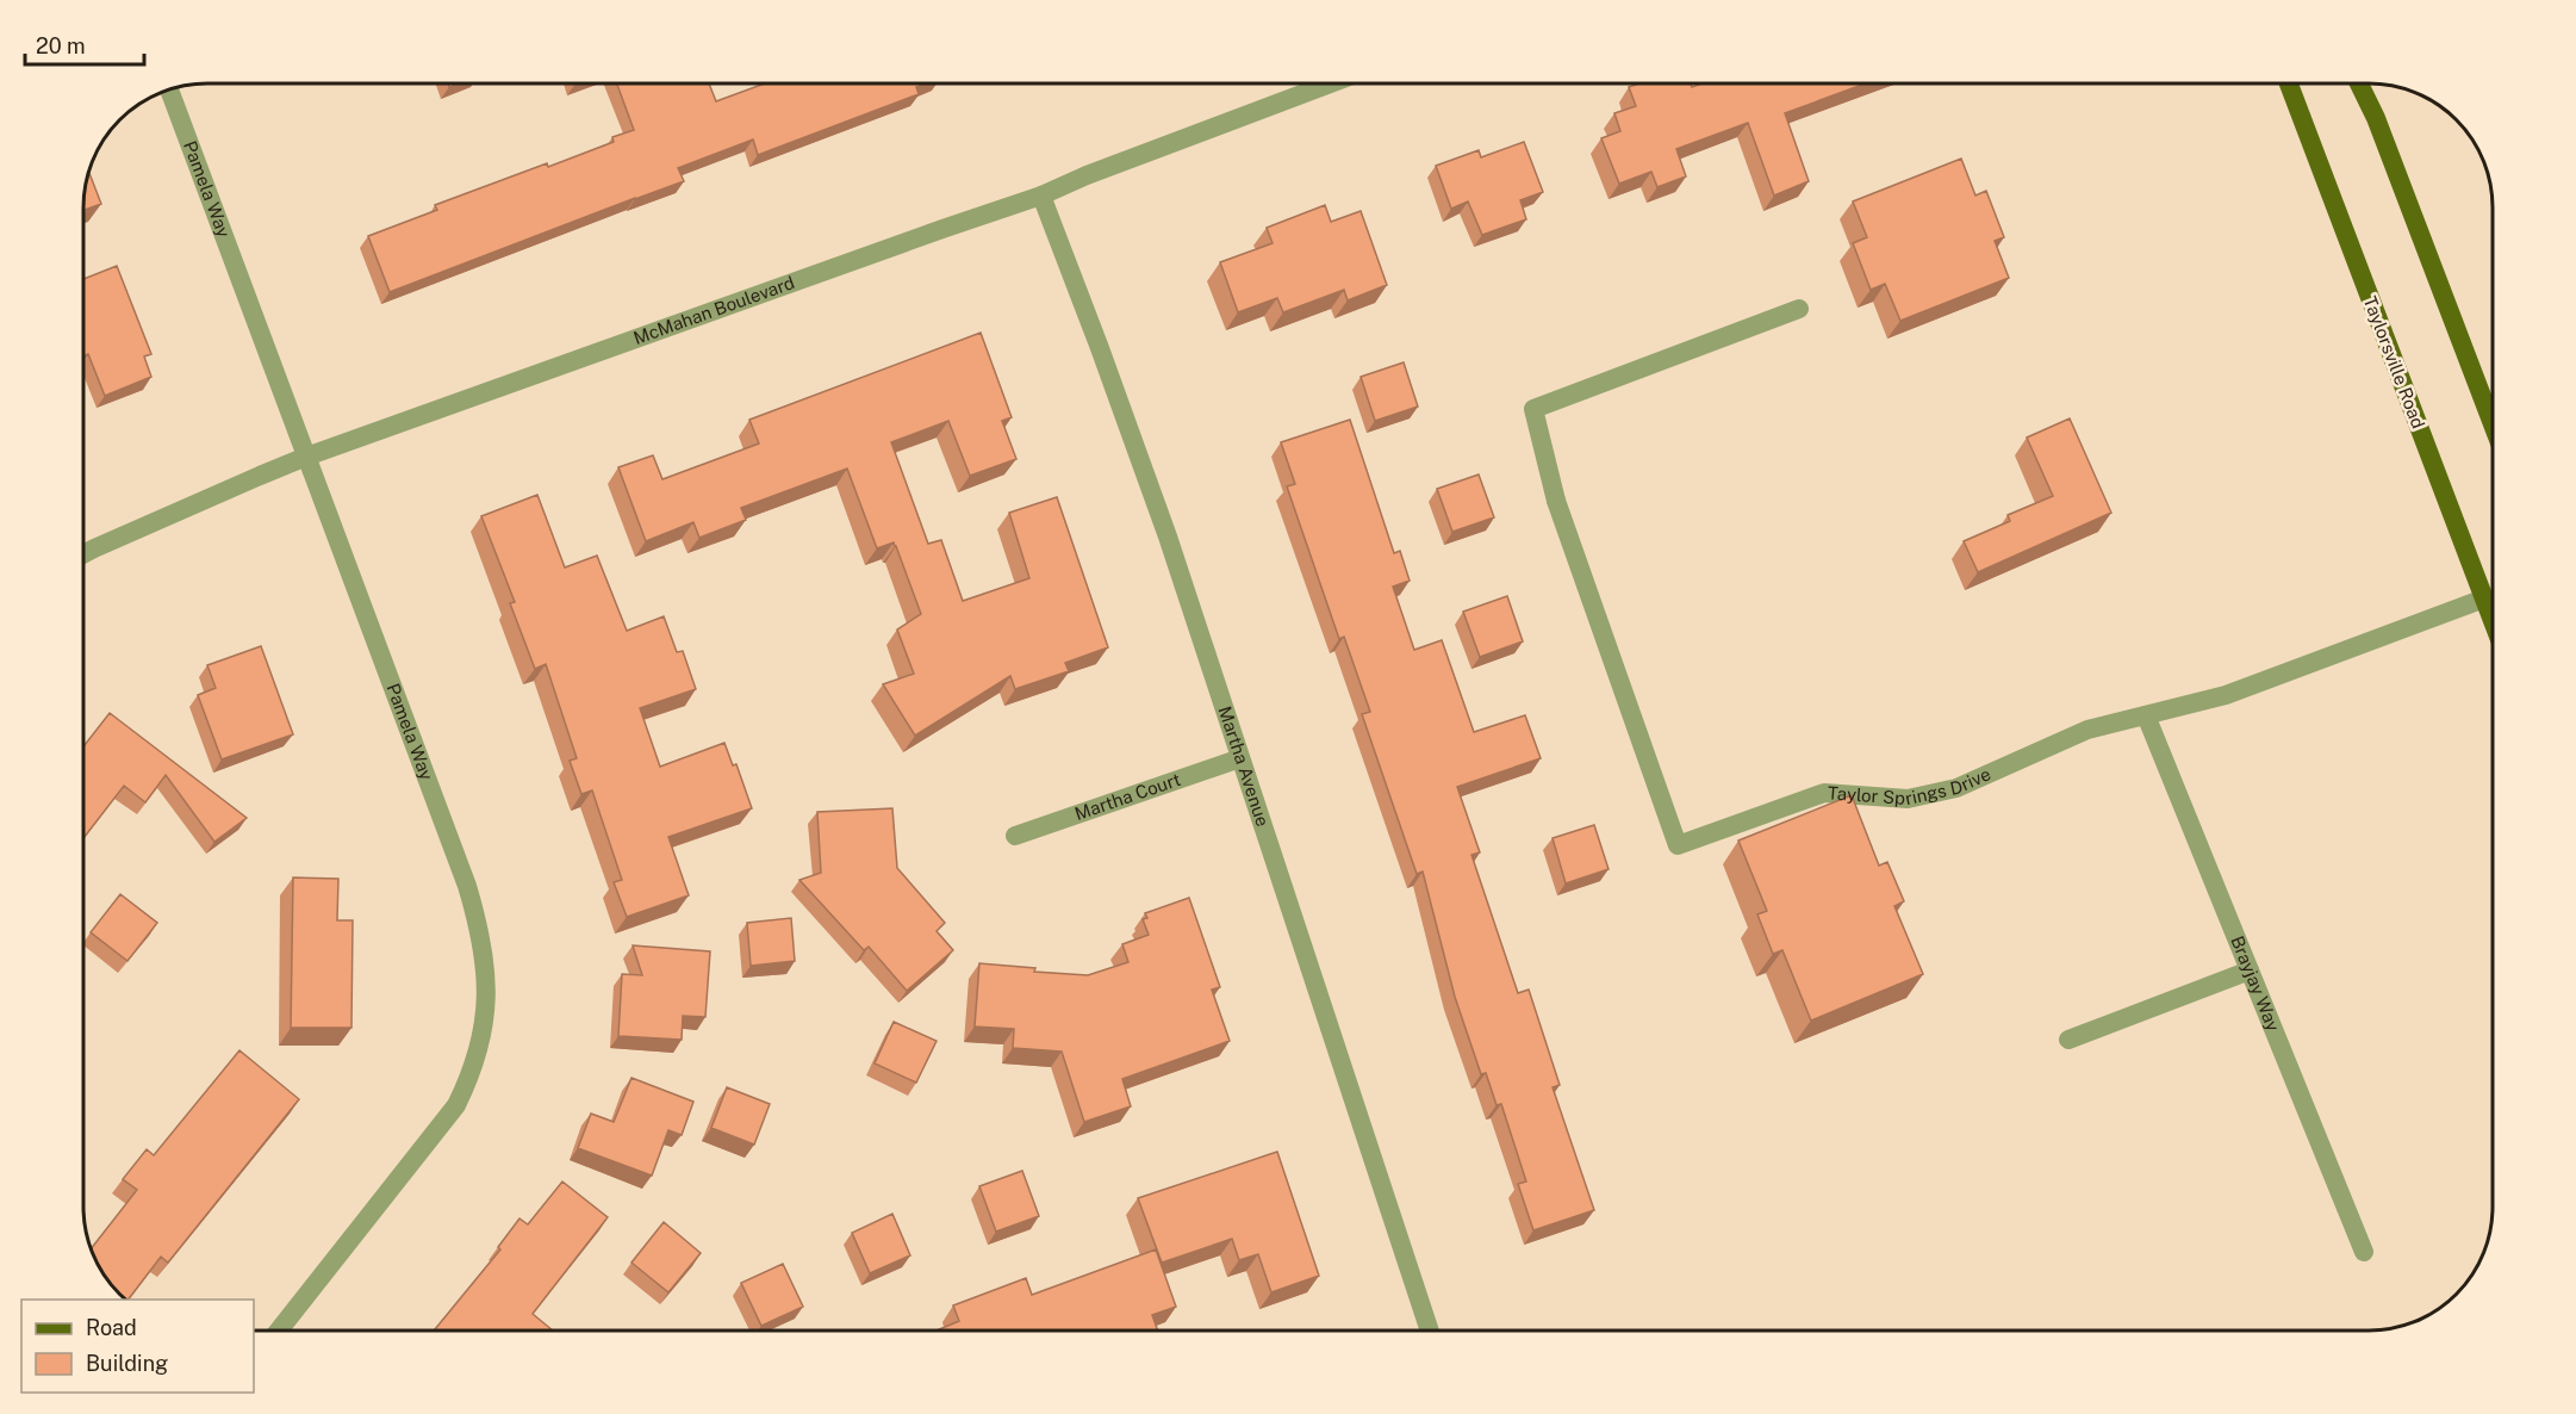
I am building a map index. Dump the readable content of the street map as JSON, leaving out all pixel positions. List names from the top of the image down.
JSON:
{
  "streets": {
    "main road": ["Taylorsville Road"],
    "street": [
      "Pamela Way",
      "McMahan Boulevard",
      "Martha Avenue",
      "Taylor Springs Drive",
      "Martha Court",
      "Brayjay Way"
    ]
  },
  "crossings": [
    ["Pamela Way", "McMahan Boulevard"],
    ["McMahan Boulevard", "Martha Avenue"],
    ["Taylorsville Road", "Taylor Springs Drive"],
    ["Martha Avenue", "Martha Court"],
    ["Taylor Springs Drive", "Brayjay Way"]
  ],
  "legend": ["Road", "Building"],
  "scale_bar": "20 m"
}
